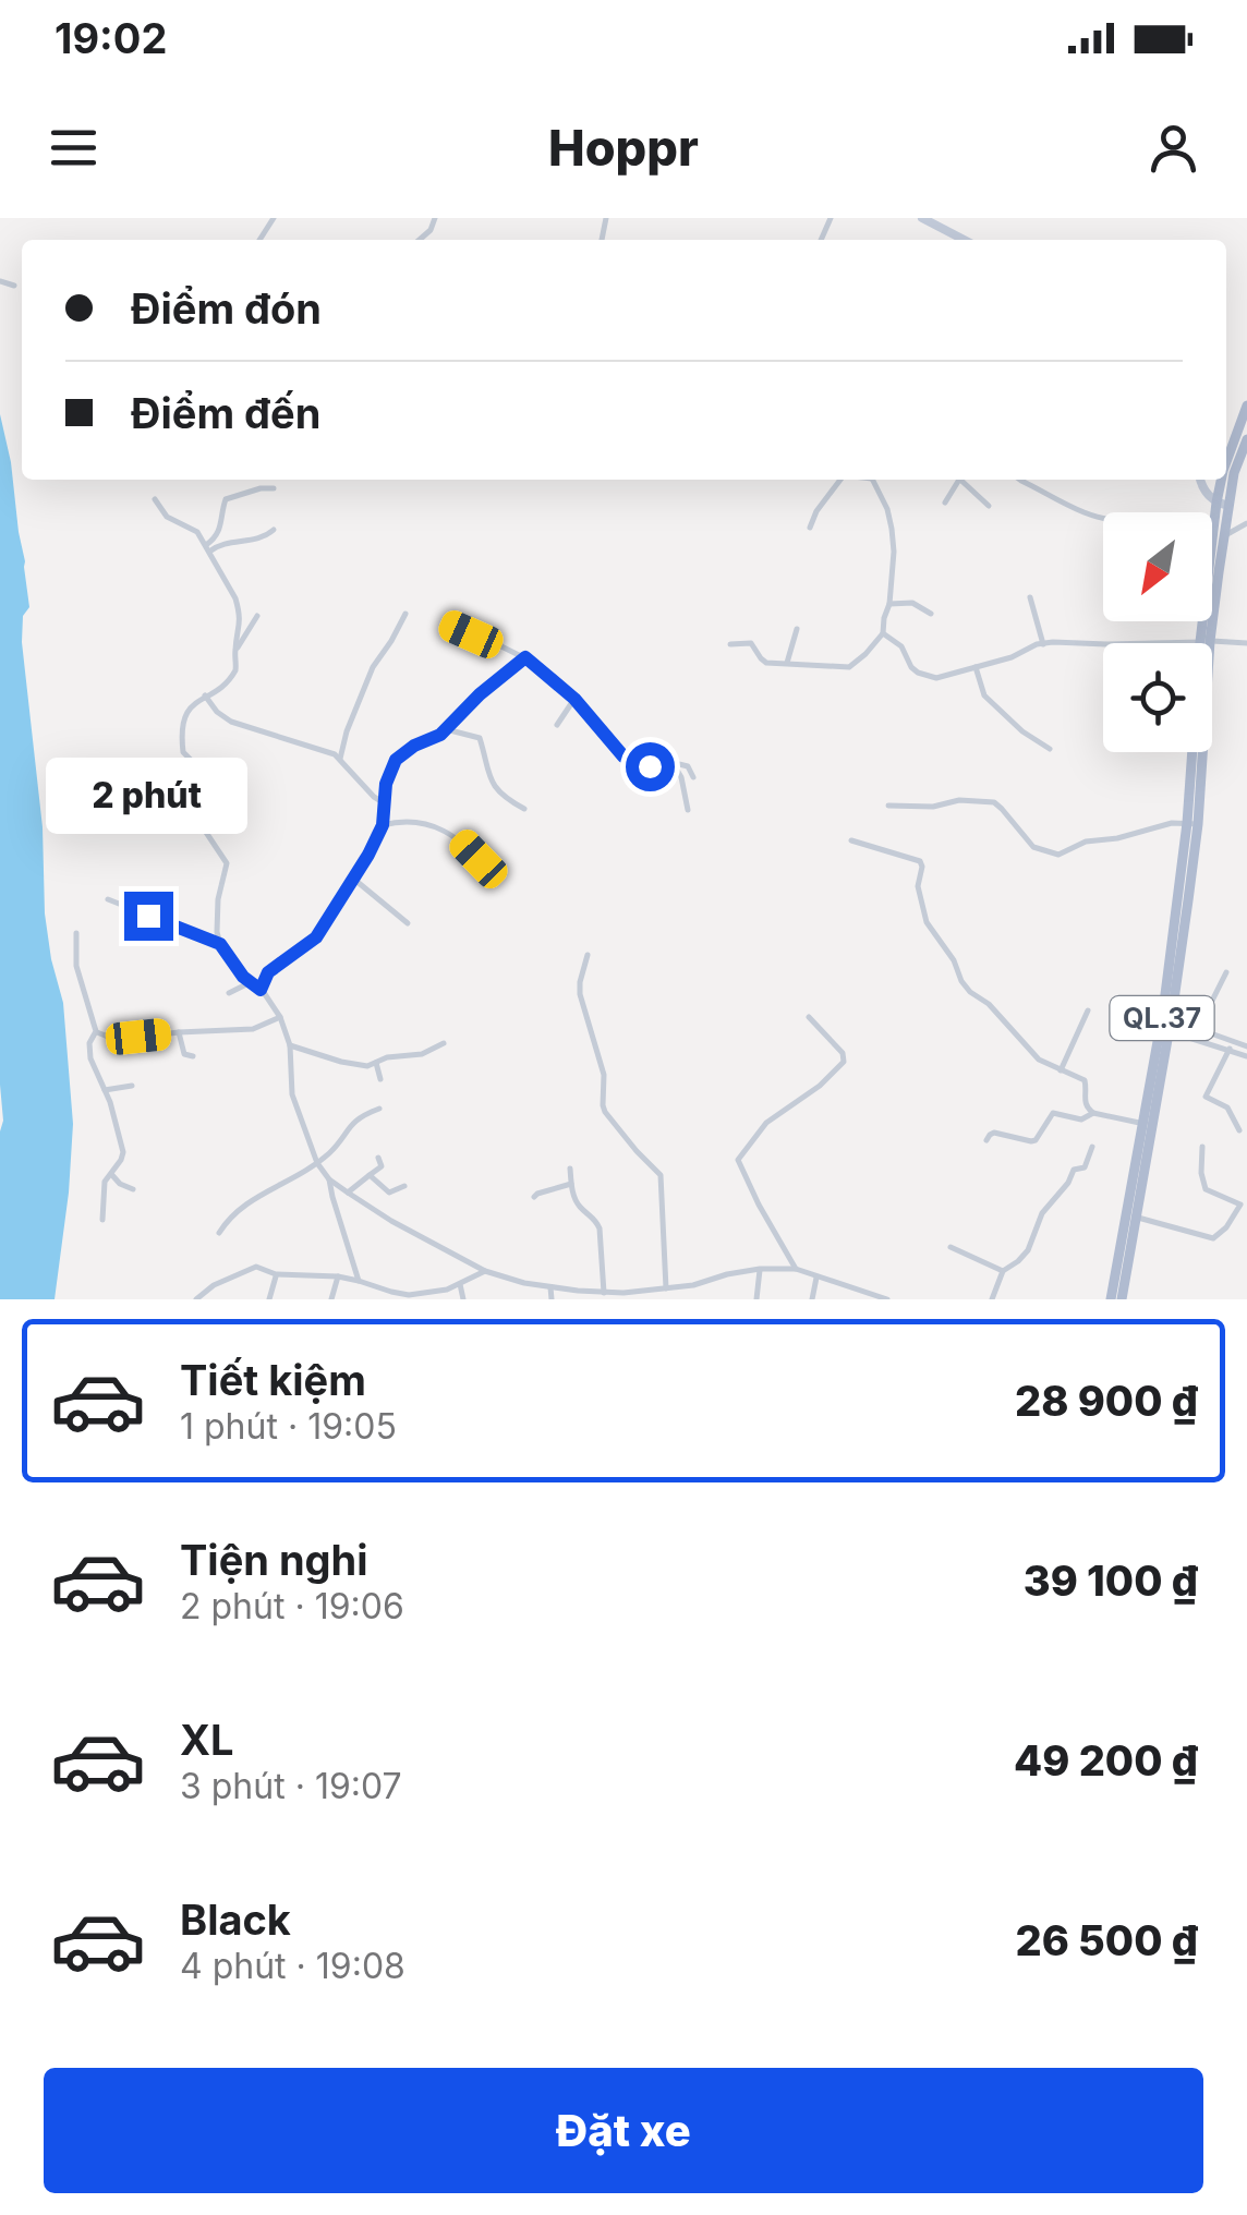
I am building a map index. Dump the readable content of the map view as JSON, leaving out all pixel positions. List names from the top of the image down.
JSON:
{
  "streets": {
    "main road": ["QL.37"]
  },
  "north": "bottom left",
  "page": {
    "status": "19:02",
    "header": "Hoppr",
    "banner": ["Điểm đón", "Điểm đến"],
    "bubble": "2 phút",
    "list": [
      {
        "name": "Tiết kiệm",
        "note": "1 phút · 19:05",
        "value": "28 900 ₫"
      },
      {
        "name": "Tiện nghi",
        "note": "2 phút · 19:06",
        "value": "39 100 ₫"
      },
      {
        "name": "XL",
        "note": "3 phút · 19:07",
        "value": "49 200 ₫"
      },
      {
        "name": "Black",
        "note": "4 phút · 19:08",
        "value": "26 500 ₫"
      }
    ],
    "buttons": "Đặt xe"
  }
}
